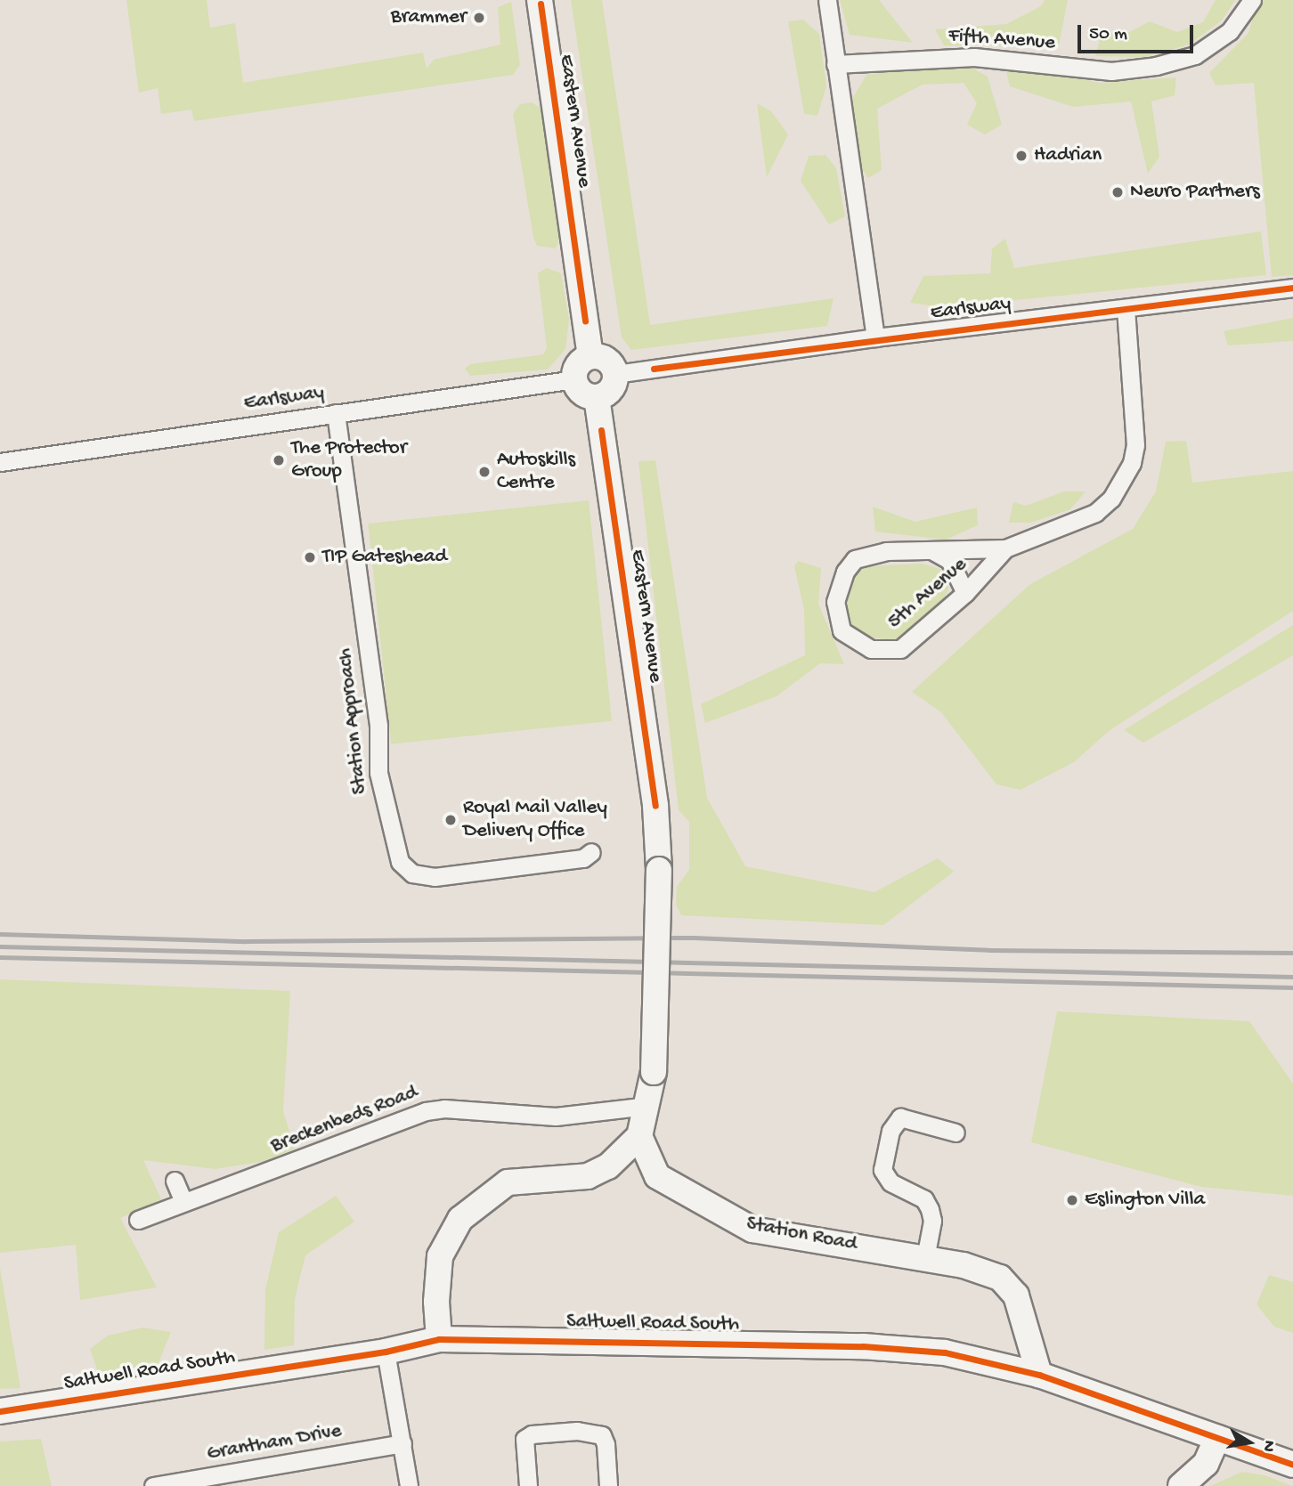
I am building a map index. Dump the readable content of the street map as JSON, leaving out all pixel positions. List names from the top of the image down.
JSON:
{
  "streets": {
    "street": [
      "Fifth Avenue",
      "Eastern Avenue",
      "Earlsway",
      "5th Avenue",
      "Station Approach",
      "Breckenbeds Road",
      "Station Road",
      "Saltwell Road South",
      "Grantham Drive"
    ]
  },
  "crossings": [
    ["Eastern Avenue", "Earlsway"],
    ["Eastern Avenue", "Breckenbeds Road"],
    ["Eastern Avenue", "Station Road"],
    ["Earlsway", "5th Avenue"],
    ["Earlsway", "Station Approach"],
    ["Station Road", "Saltwell Road South"]
  ],
  "places": [
    "Brammer",
    "Hadrian",
    "Neuro Partners",
    "The Protector Group",
    "Autoskills Centre",
    "TIP Gateshead",
    "Royal Mail Valley Delivery Office",
    "Eslington Villa"
  ],
  "scale_bar": "50 m",
  "north": "right"
}
